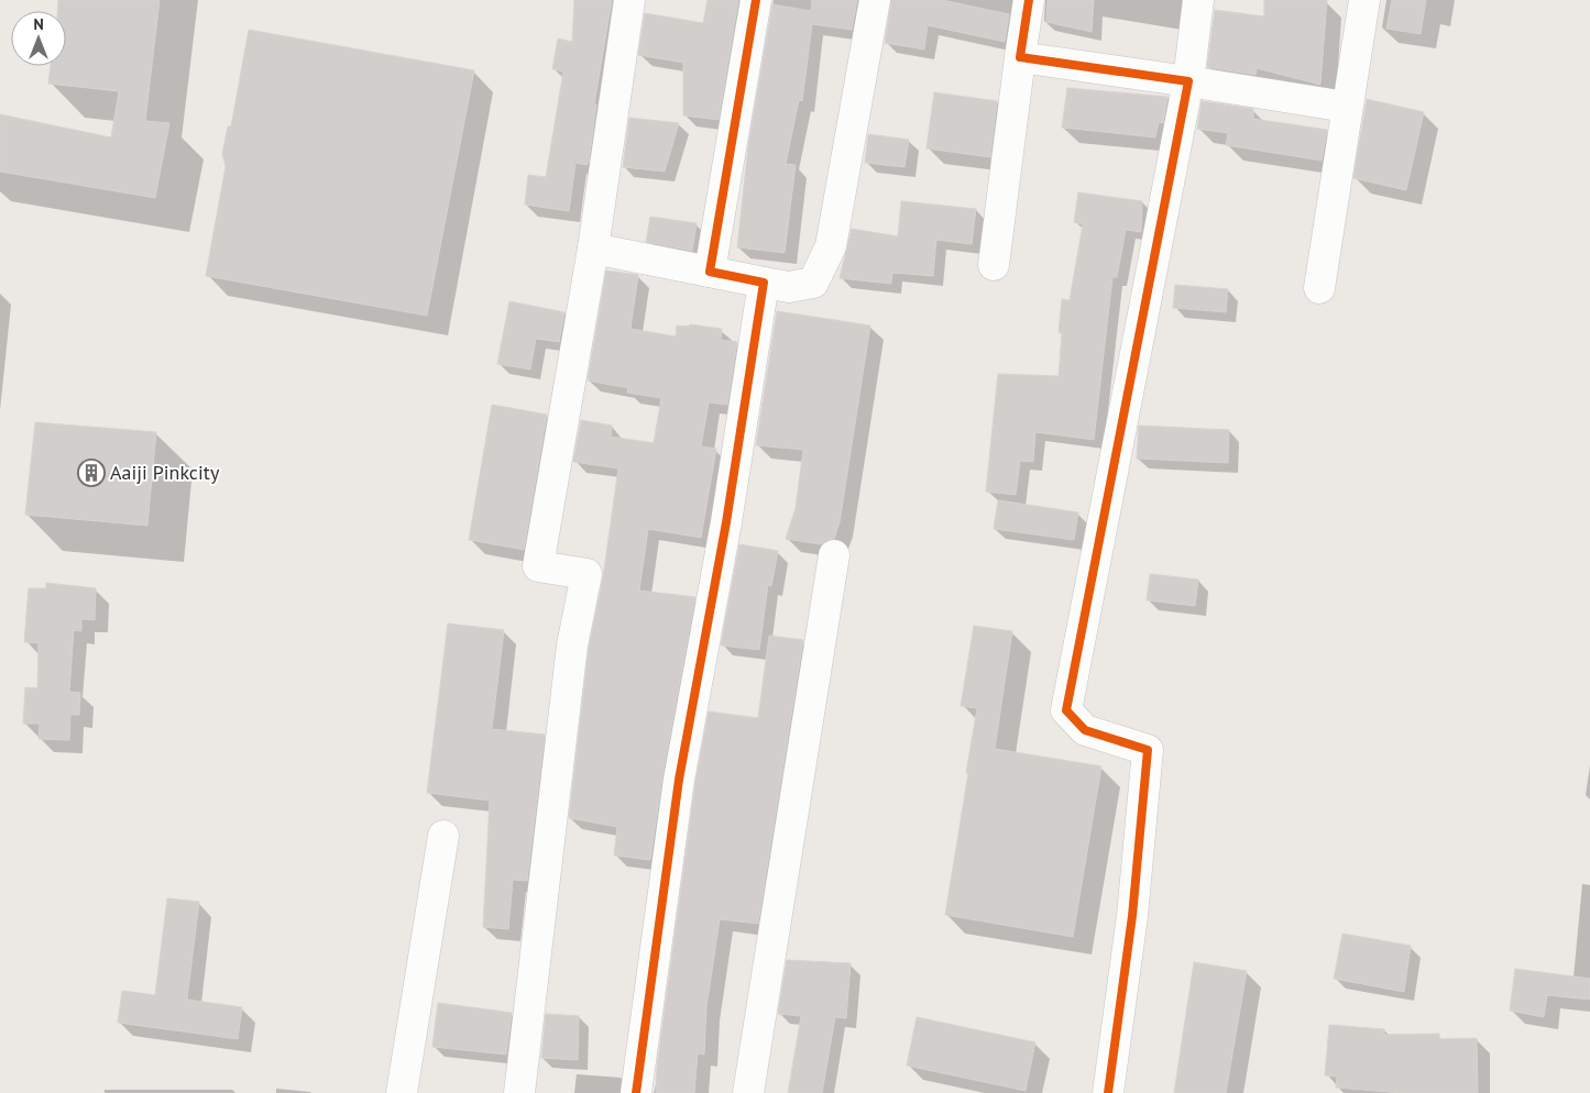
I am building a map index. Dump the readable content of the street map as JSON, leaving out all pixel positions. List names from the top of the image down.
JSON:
{
  "places": {
    "building": ["Aaiji Pinkcity"]
  },
  "north": "top"
}
